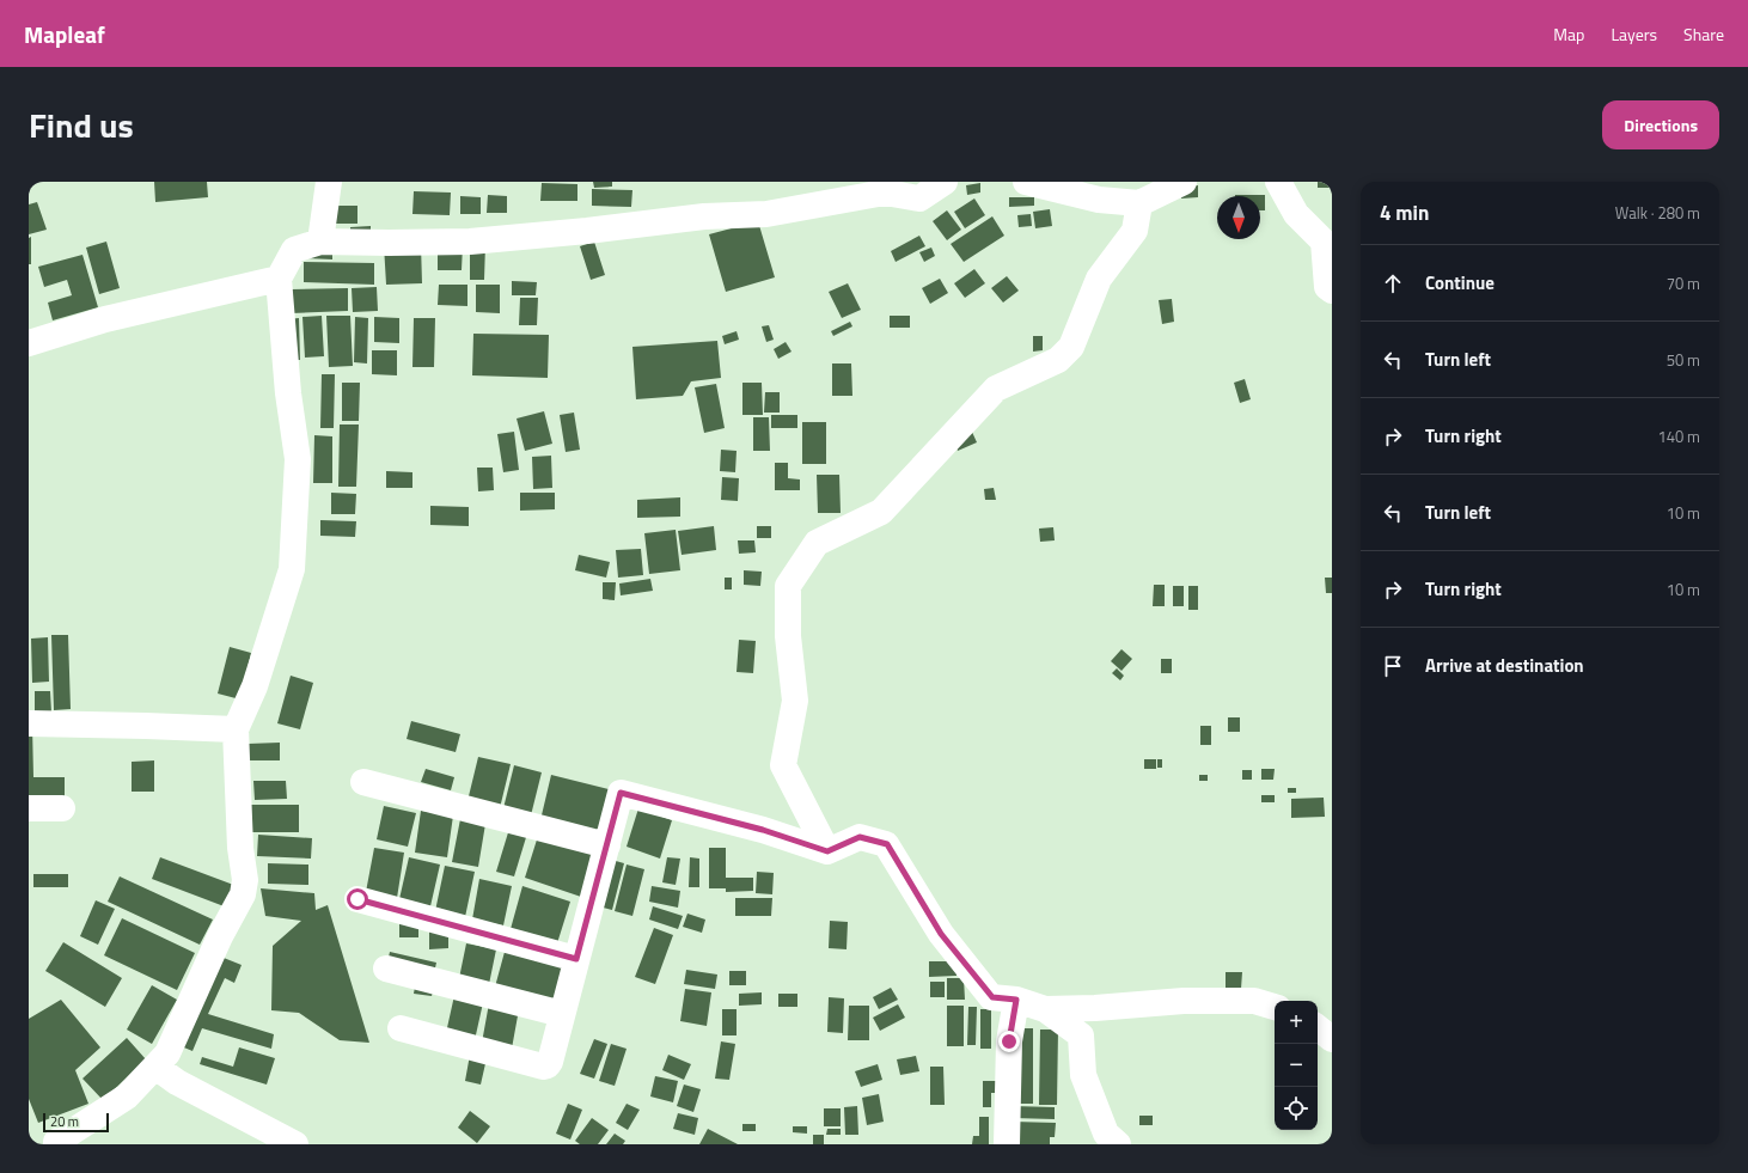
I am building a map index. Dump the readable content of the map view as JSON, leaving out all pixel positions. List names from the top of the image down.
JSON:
{
  "scale_bar": "20 m",
  "north": "bottom",
  "page": {
    "header": "Mapleaf",
    "nav": ["Map", "Layers", "Share"],
    "title": "Find us",
    "buttons": "Directions",
    "heading": ["4 min", "Walk · 280 m"],
    "list": [
      ["Continue", "70 m"],
      ["Turn left", "50 m"],
      ["Turn right", "140 m"],
      ["Turn left", "10 m"],
      ["Turn right", "10 m"],
      "Arrive at destination"
    ],
    "map_buttons": ["+", "−"],
    "scale": "20 m"
  }
}
